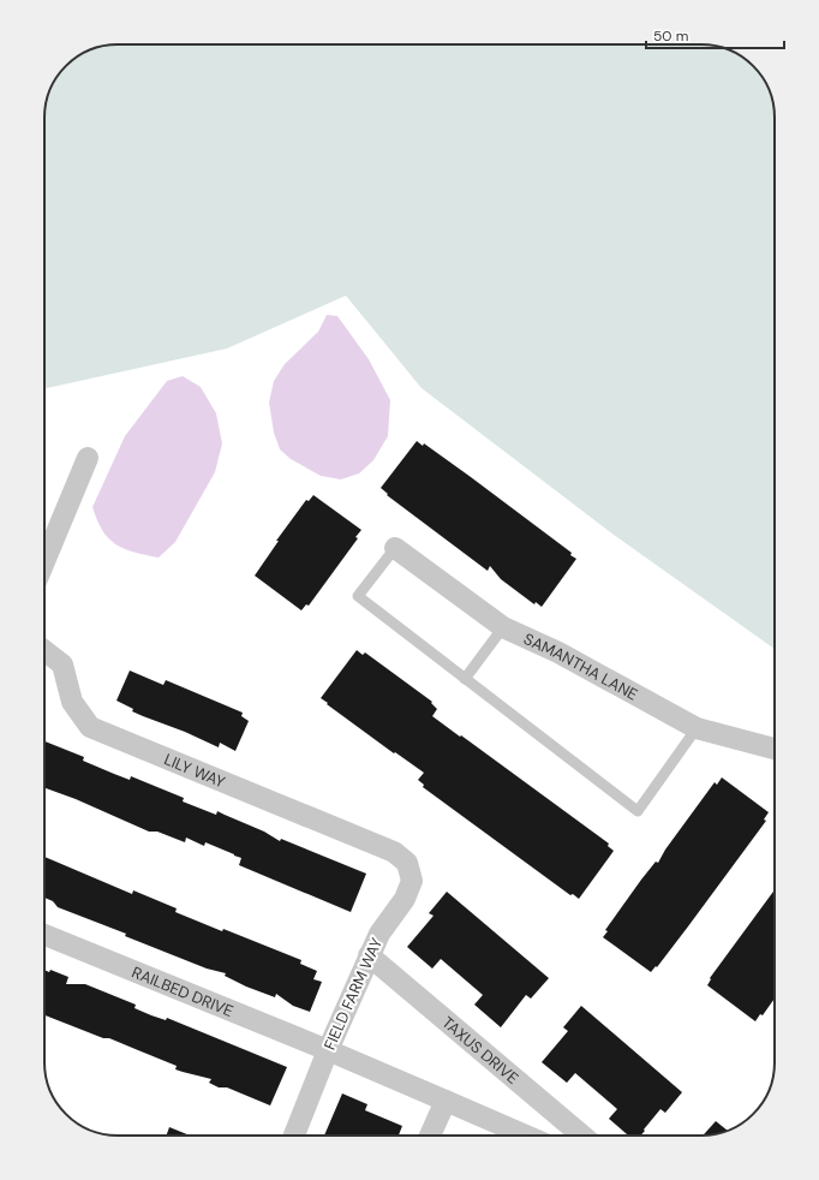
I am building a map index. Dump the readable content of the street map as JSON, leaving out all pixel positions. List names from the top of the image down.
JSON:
{
  "streets": {
    "street": [
      "SAMANTHA LANE",
      "LILY WAY",
      "RAILBED DRIVE",
      "FIELD FARM WAY",
      "TAXUS DRIVE"
    ]
  },
  "crossings": [
    ["LILY WAY", "FIELD FARM WAY"],
    ["RAILBED DRIVE", "FIELD FARM WAY"],
    ["FIELD FARM WAY", "TAXUS DRIVE"]
  ],
  "scale_bar": "50 m"
}
